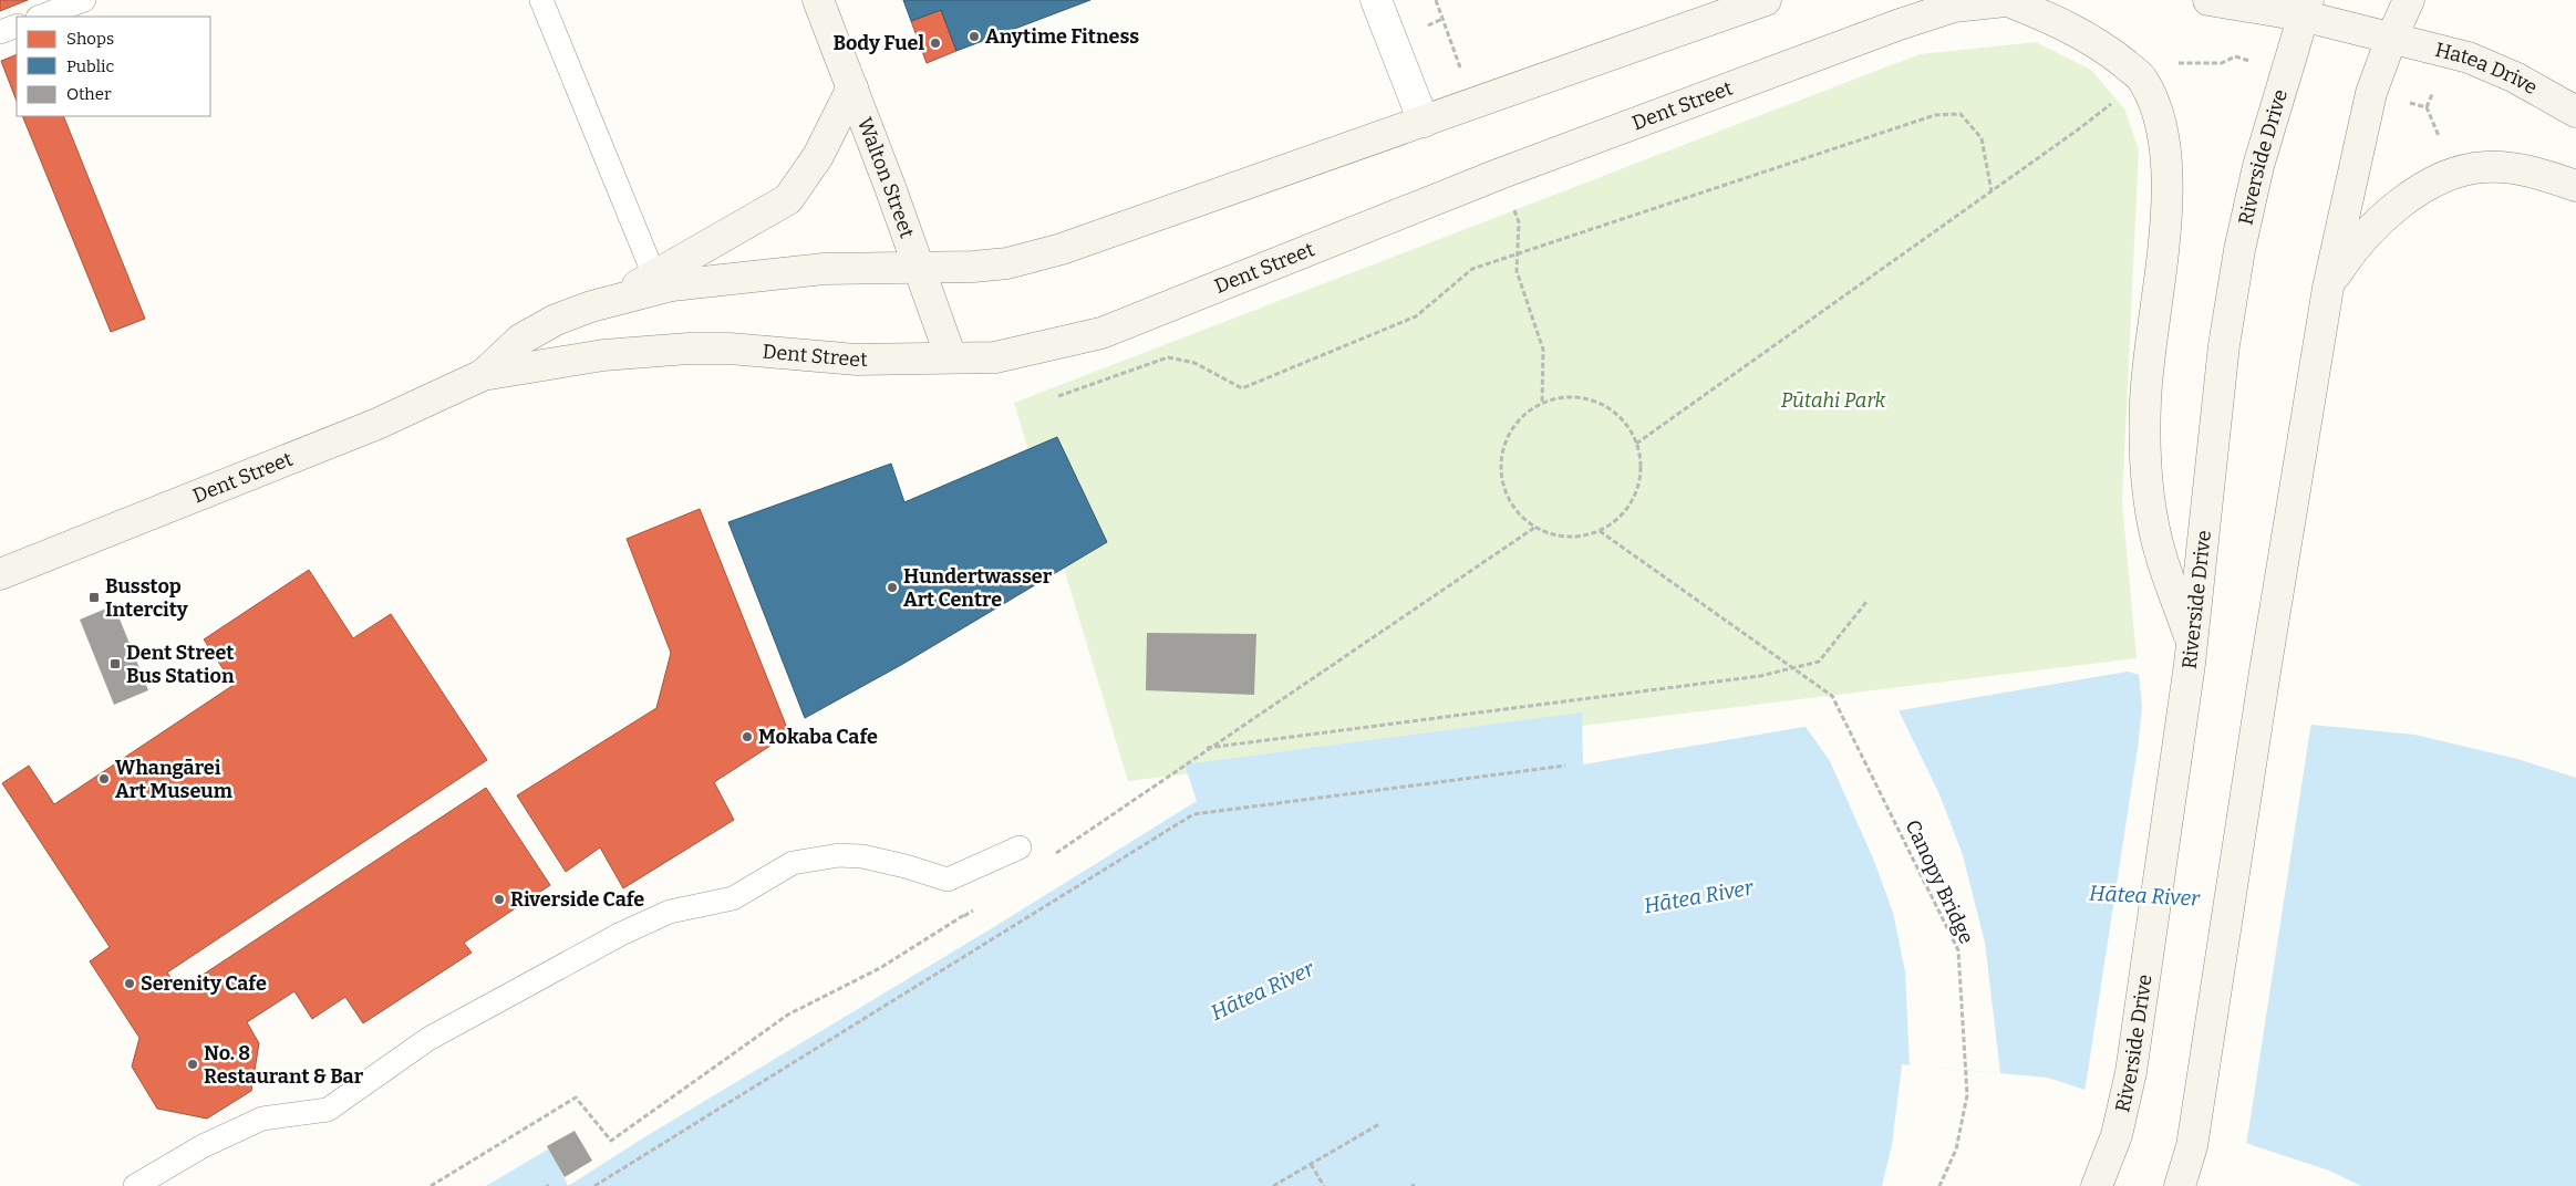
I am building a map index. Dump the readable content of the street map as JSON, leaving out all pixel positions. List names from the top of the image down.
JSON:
{
  "streets": {
    "main road": [
      "Hatea Drive",
      "Dent Street",
      "Riverside Drive",
      "Walton Street"
    ],
    "path": ["Canopy Bridge"]
  },
  "crossings": [
    ["Hatea Drive", "Riverside Drive"],
    ["Dent Street", "Walton Street"]
  ],
  "water": ["Hātea River"],
  "parks": ["Pūtahi Park"],
  "places": {
    "other": [
      "Anytime Fitness",
      "Body Fuel",
      "Hundertwasser Art Centre",
      "Mokaba Cafe",
      "Whangārei Art Museum",
      "Riverside Cafe",
      "Serenity Cafe",
      "No. 8 Restaurant & Bar"
    ],
    "transit": ["Busstop Intercity", "Dent Street Bus Station"]
  },
  "legend": ["Shops", "Public", "Other"]
}
